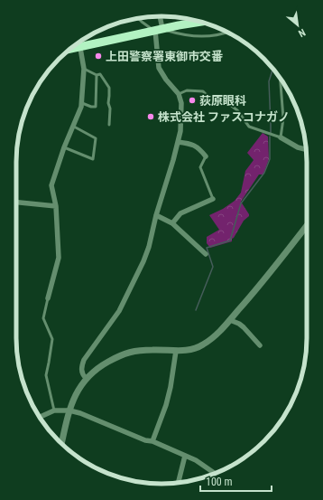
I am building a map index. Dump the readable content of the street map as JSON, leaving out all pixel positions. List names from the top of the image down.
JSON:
{
  "places": ["上田警察署東御市交番", "荻原眼科", "株式会社 ファスコナガノ"],
  "scale_bar": "100 m",
  "north": "bottom right"
}
